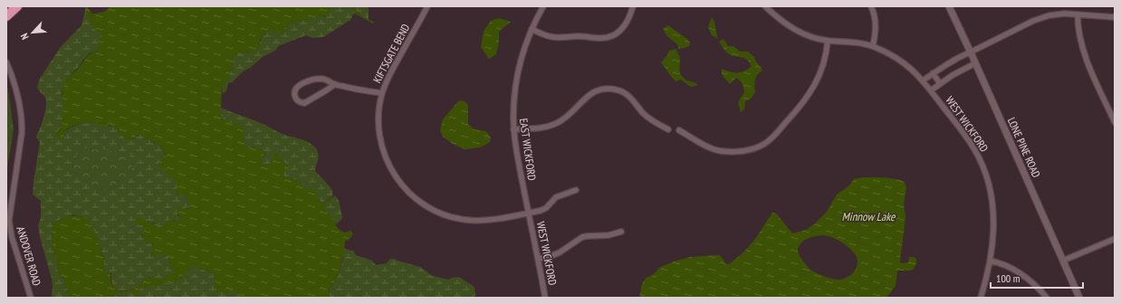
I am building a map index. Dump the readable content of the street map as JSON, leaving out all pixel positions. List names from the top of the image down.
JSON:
{
  "streets": {
    "street": [
      "KIFTSGATE BEND",
      "WEST WICKFORD",
      "LONE PINE ROAD",
      "EAST WICKFORD",
      "ANDOVER ROAD"
    ]
  },
  "crossings": [
    ["KIFTSGATE BEND", "WEST WICKFORD"],
    ["KIFTSGATE BEND", "EAST WICKFORD"],
    ["WEST WICKFORD", "EAST WICKFORD"]
  ],
  "water": ["Minnow Lake"],
  "scale_bar": "100 m",
  "north": "bottom left"
}
